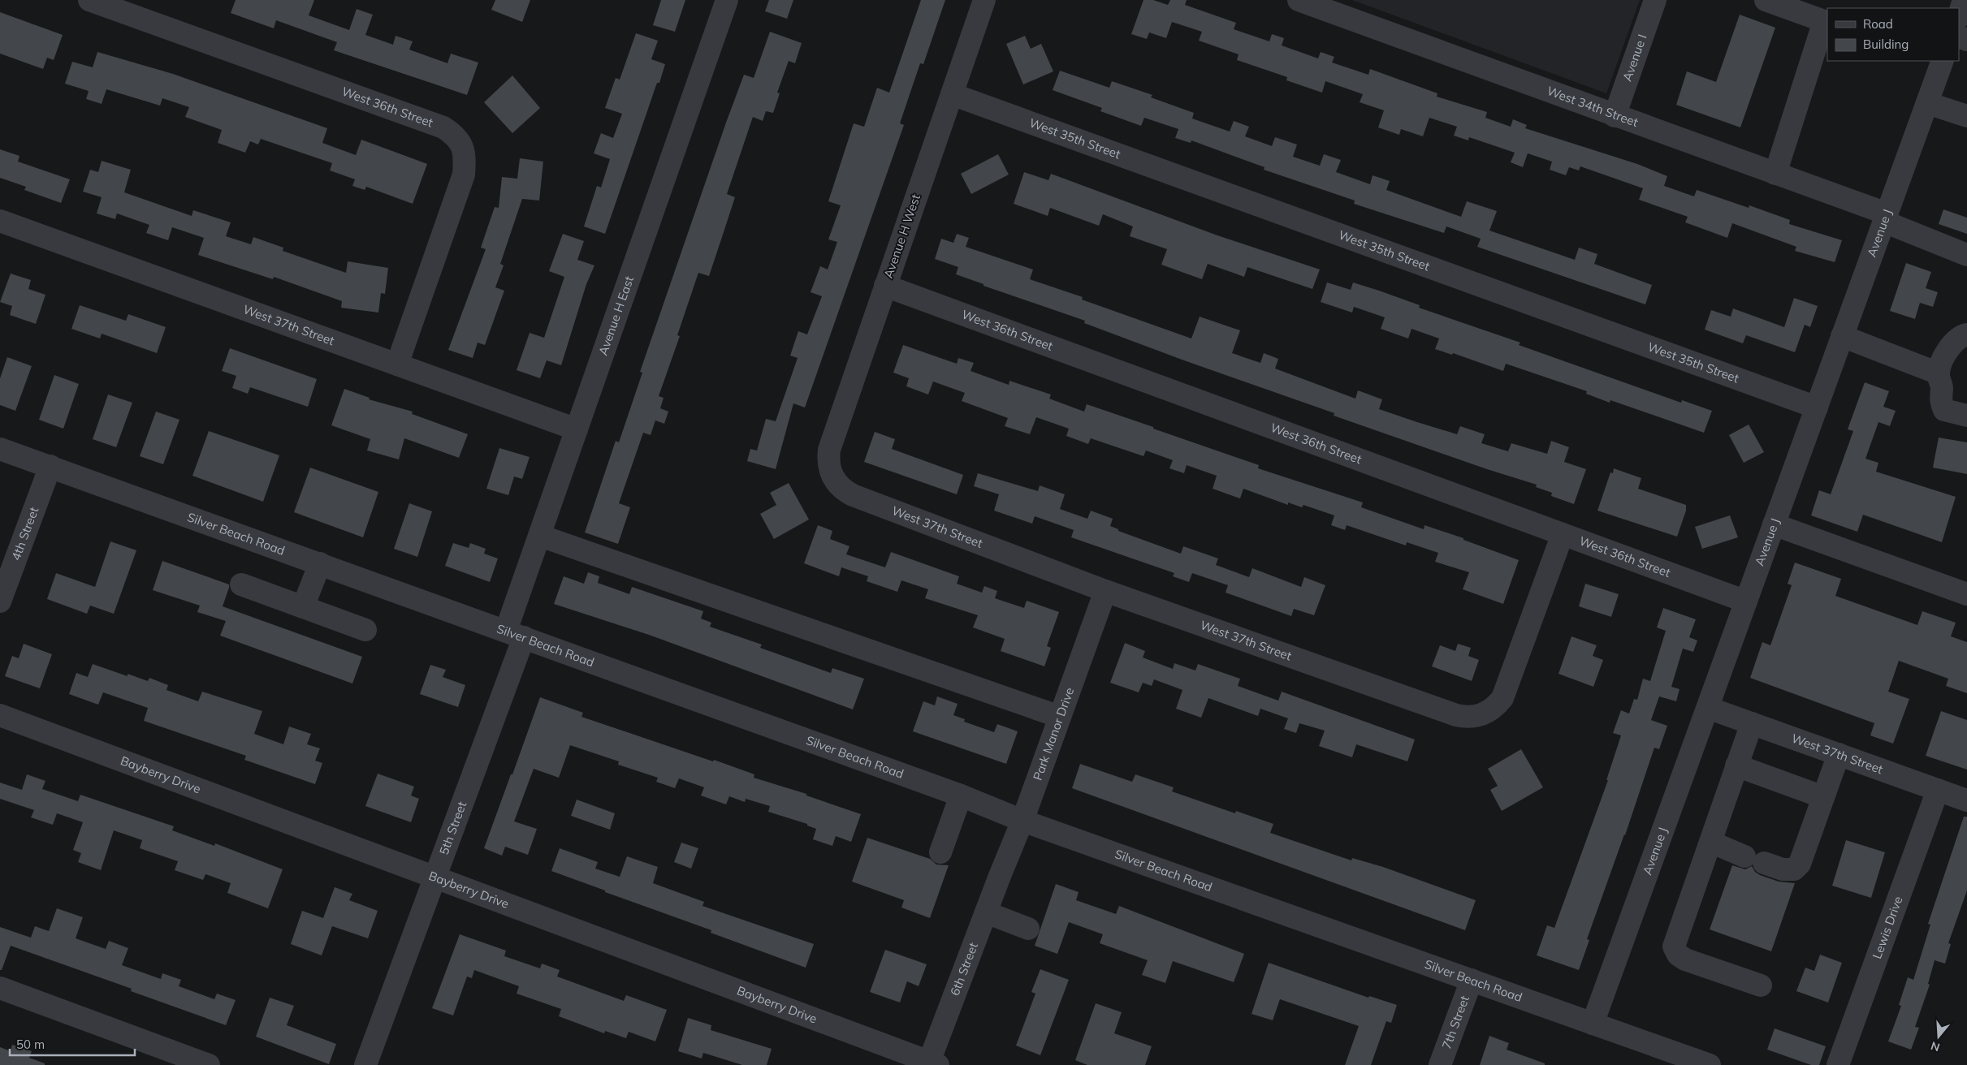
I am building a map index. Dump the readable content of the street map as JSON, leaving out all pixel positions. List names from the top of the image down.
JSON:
{
  "streets": {
    "street": [
      "Avenue I",
      "West 36th Street",
      "West 34th Street",
      "West 35th Street",
      "Avenue J",
      "Avenue H West",
      "Avenue H East",
      "West 37th Street",
      "Silver Beach Road",
      "4th Street",
      "Park Manor Drive",
      "Bayberry Drive",
      "5th Street",
      "Lewis Drive",
      "6th Street",
      "7th Street"
    ]
  },
  "crossings": [
    ["Avenue I", "West 34th Street"],
    ["West 36th Street", "Avenue J"],
    ["West 36th Street", "Avenue H West"],
    ["West 36th Street", "West 37th Street"],
    ["West 34th Street", "Avenue J"],
    ["West 35th Street", "Avenue J"],
    ["West 35th Street", "Avenue H West"],
    ["Avenue J", "West 37th Street"],
    ["Avenue J", "Silver Beach Road"],
    ["Avenue H West", "West 37th Street"],
    ["Avenue H East", "West 37th Street"],
    ["Avenue H East", "Silver Beach Road"],
    ["Avenue H East", "5th Street"],
    ["West 37th Street", "Park Manor Drive"],
    ["West 37th Street", "Lewis Drive"],
    ["Silver Beach Road", "4th Street"],
    ["Silver Beach Road", "Park Manor Drive"],
    ["Silver Beach Road", "5th Street"],
    ["Silver Beach Road", "7th Street"],
    ["Park Manor Drive", "6th Street"],
    ["Bayberry Drive", "5th Street"],
    ["Bayberry Drive", "6th Street"]
  ],
  "legend": ["Road", "Building"],
  "scale_bar": "50 m",
  "north": "bottom"
}
